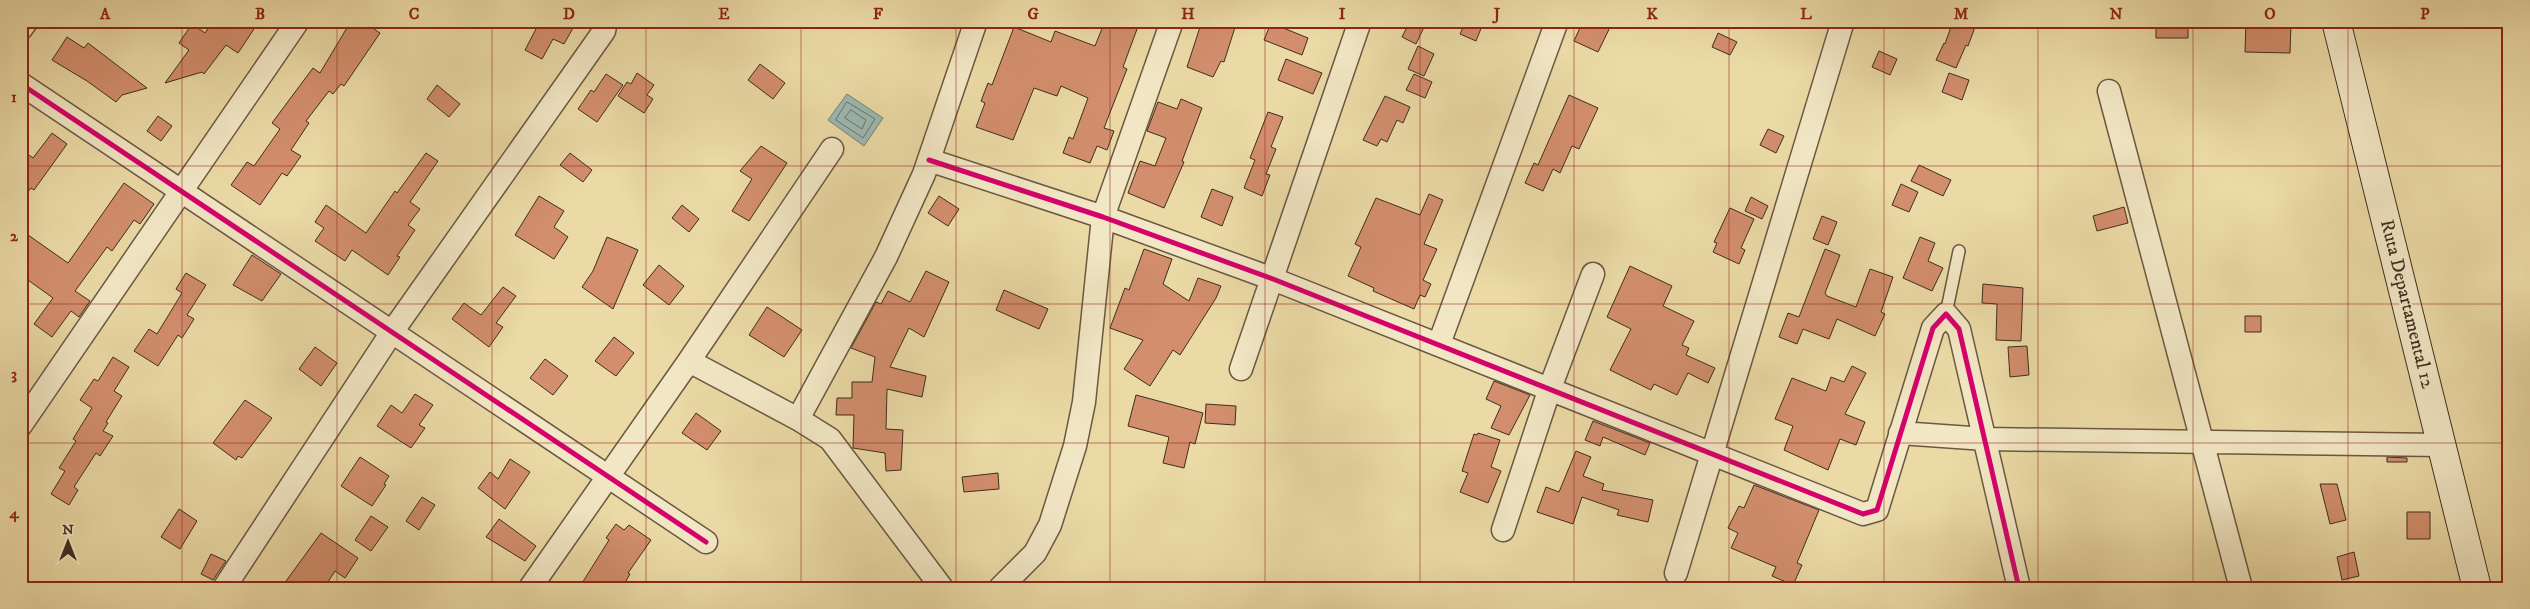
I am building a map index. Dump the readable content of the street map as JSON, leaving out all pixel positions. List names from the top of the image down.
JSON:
{
  "streets": {
    "main road": ["Ruta Departamental 12"]
  },
  "north": "top",
  "grid": {
    "columns": [
      "A",
      "B",
      "C",
      "D",
      "E",
      "F",
      "G",
      "H",
      "I",
      "J",
      "K",
      "L",
      "M",
      "N",
      "O",
      "P"
    ],
    "rows": [
      "1",
      "2",
      "3",
      "4"
    ]
  }
}
